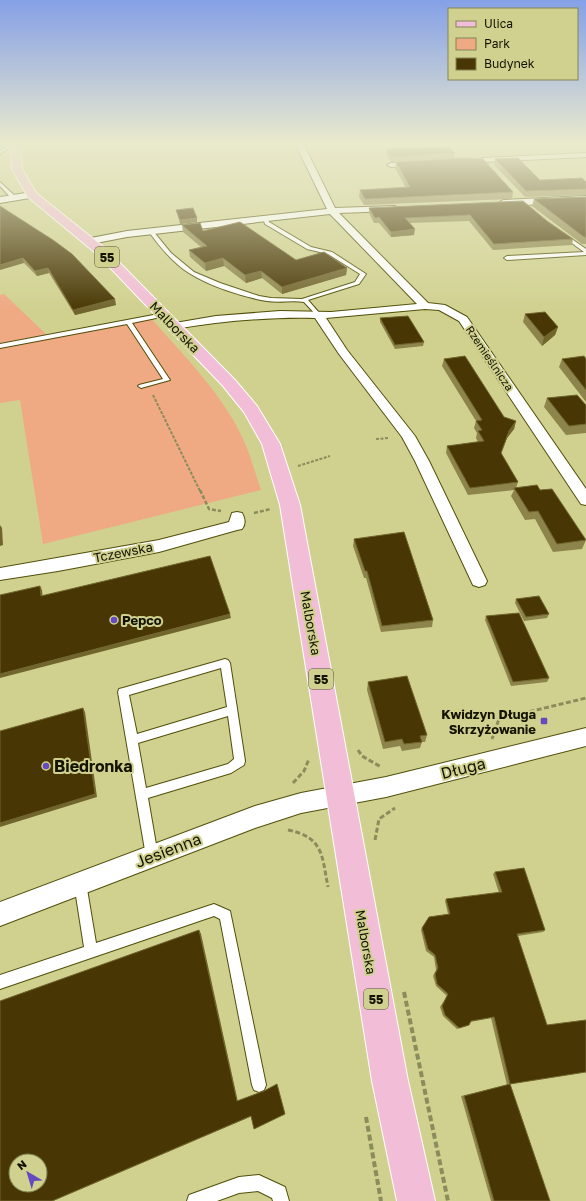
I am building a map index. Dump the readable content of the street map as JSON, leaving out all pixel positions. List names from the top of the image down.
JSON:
{
  "streets": {
    "main road": ["55", "Malborska"],
    "street": [
      "Rzemieślnicza",
      "Tczewska",
      "Długa",
      "Jesienna"
    ]
  },
  "crossings": [
    ["Malborska", "Rzemieślnicza"],
    ["Malborska", "Długa"],
    ["Malborska", "Jesienna"],
    ["Długa", "Jesienna"]
  ],
  "places": {
    "other": ["Pepco", "Biedronka"],
    "transit": ["Kwidzyn Długa Skrzyżowanie"]
  },
  "legend": ["Ulica", "Park", "Budynek"],
  "north": "top left"
}
